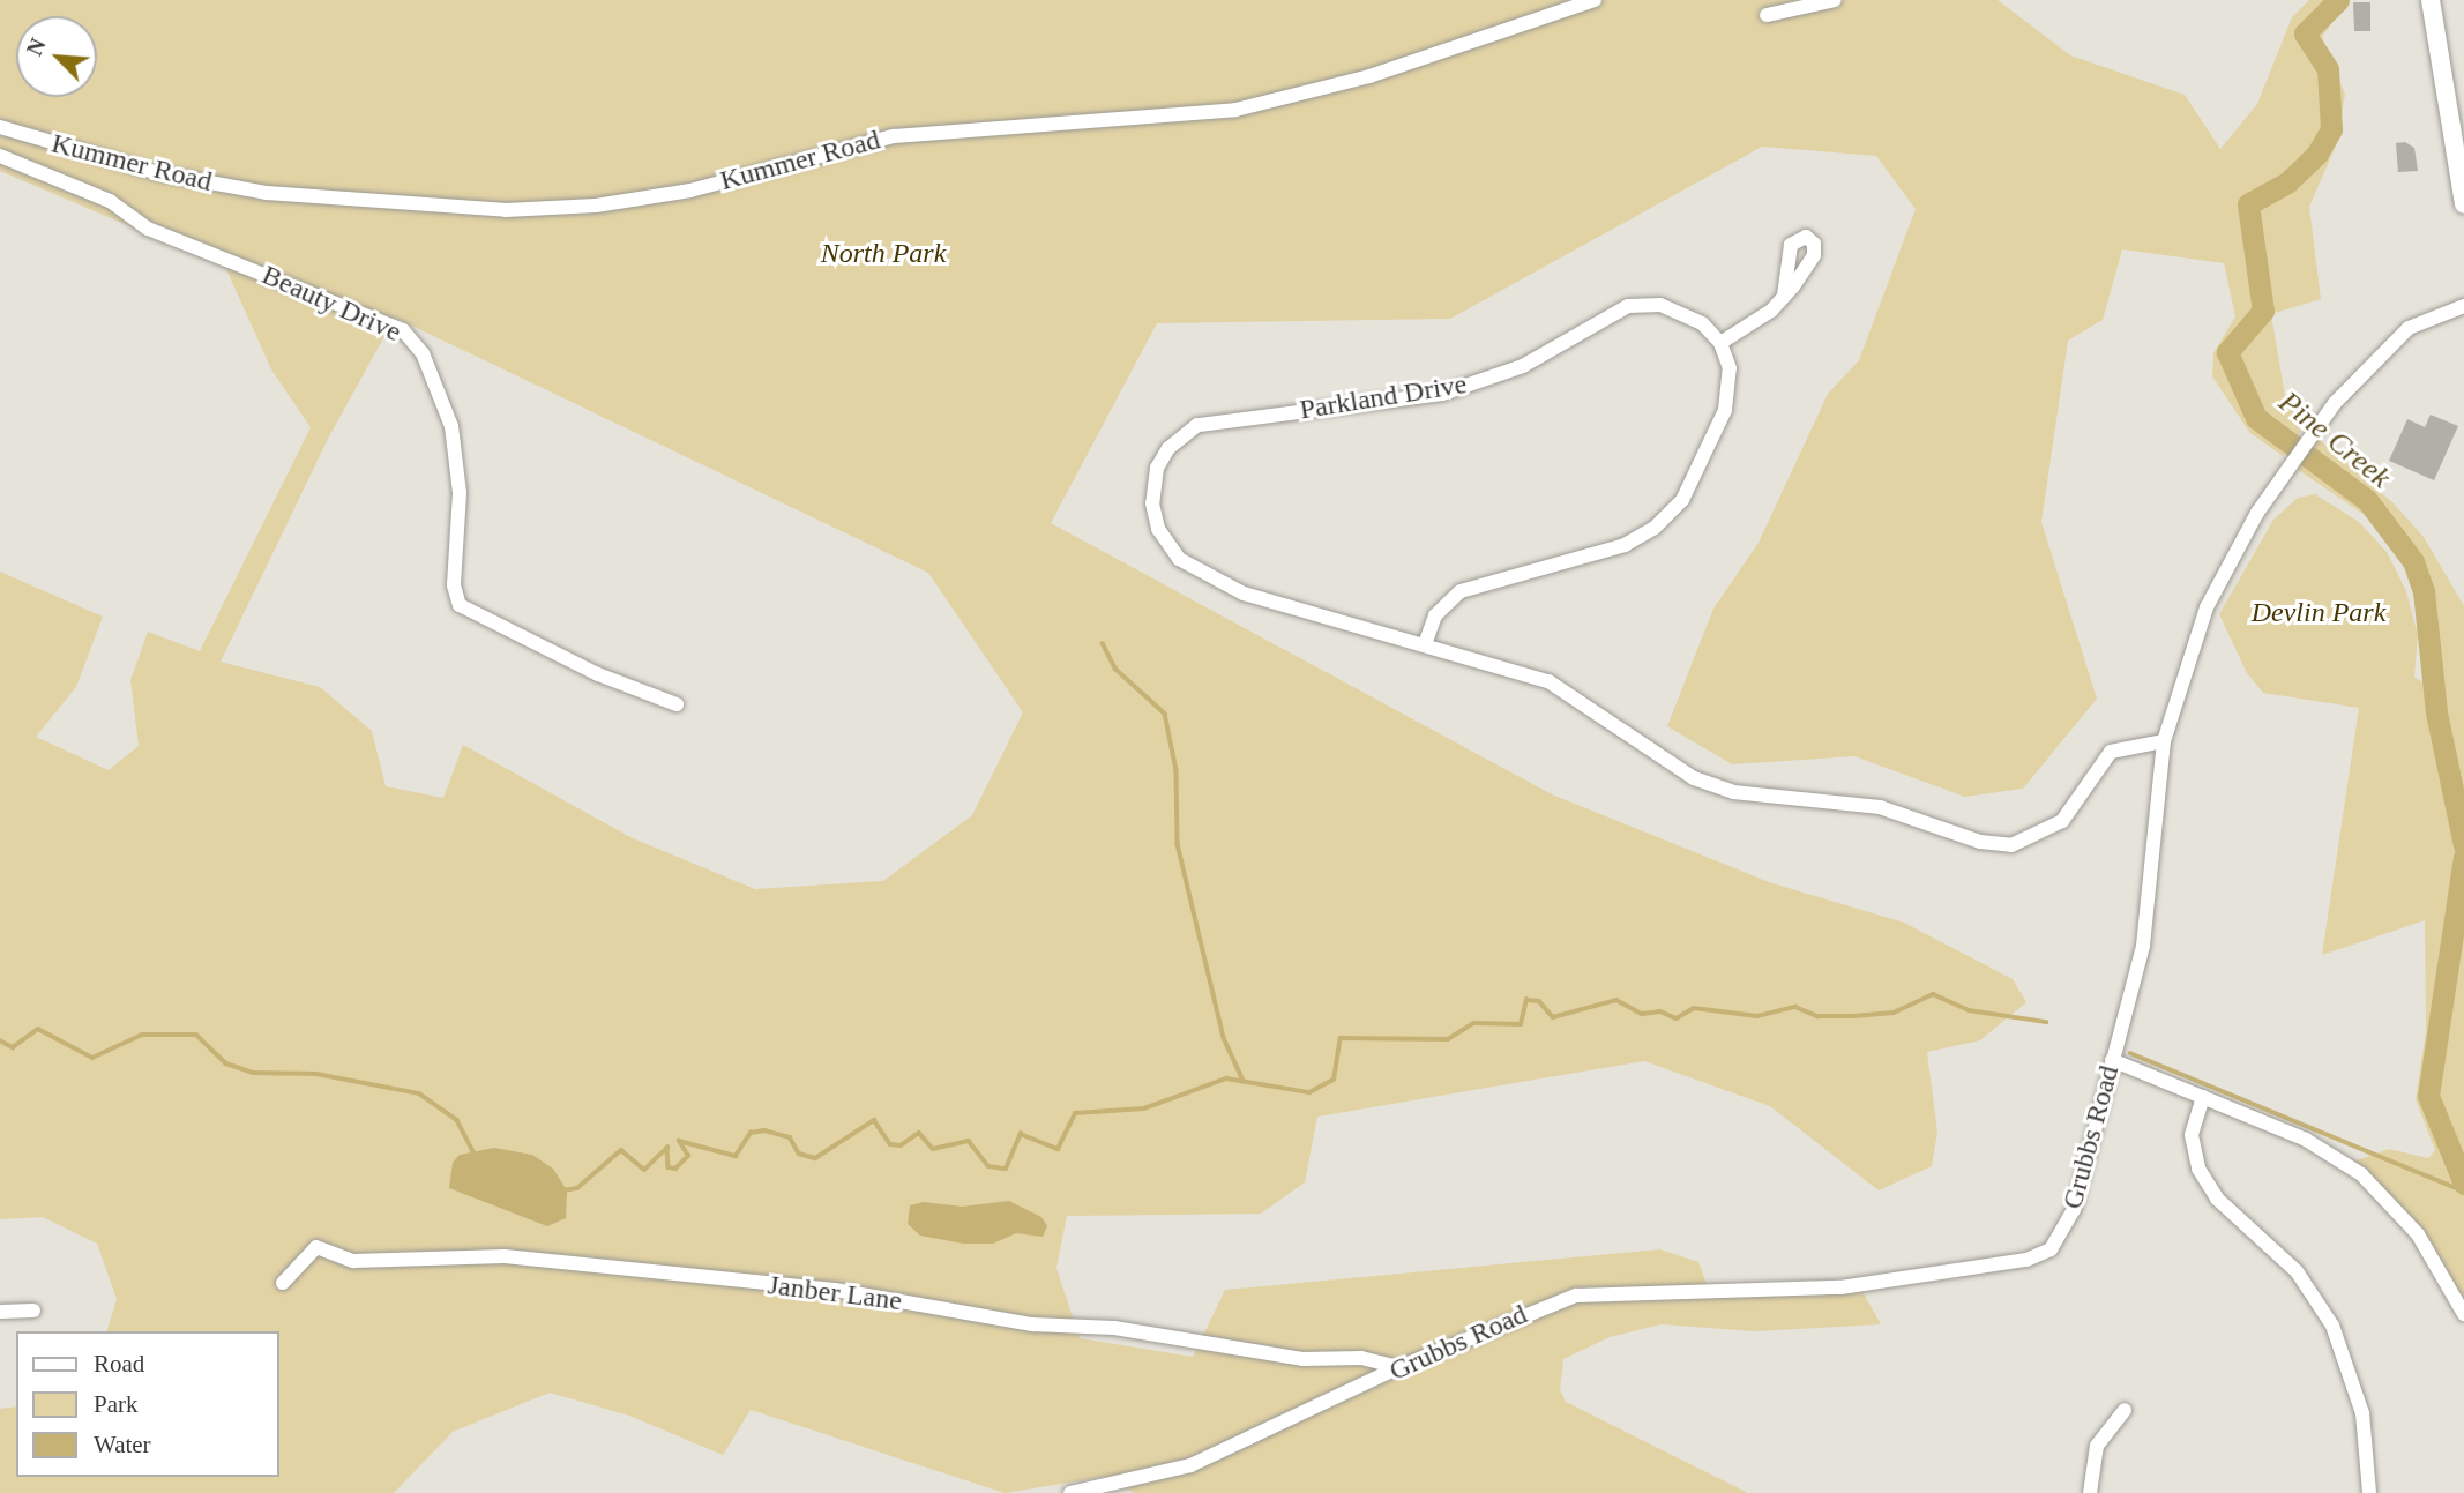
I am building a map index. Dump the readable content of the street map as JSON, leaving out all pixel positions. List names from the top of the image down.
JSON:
{
  "streets": {
    "street": [
      "Kummer Road",
      "Beauty Drive",
      "Parkland Drive",
      "Grubbs Road",
      "Janber Lane"
    ]
  },
  "crossings": [
    ["Parkland Drive", "Grubbs Road"],
    ["Grubbs Road", "Janber Lane"]
  ],
  "water": ["Pine Creek"],
  "parks": ["North Park", "Devlin Park"],
  "legend": ["Road", "Park", "Water"],
  "north": "top left"
}
